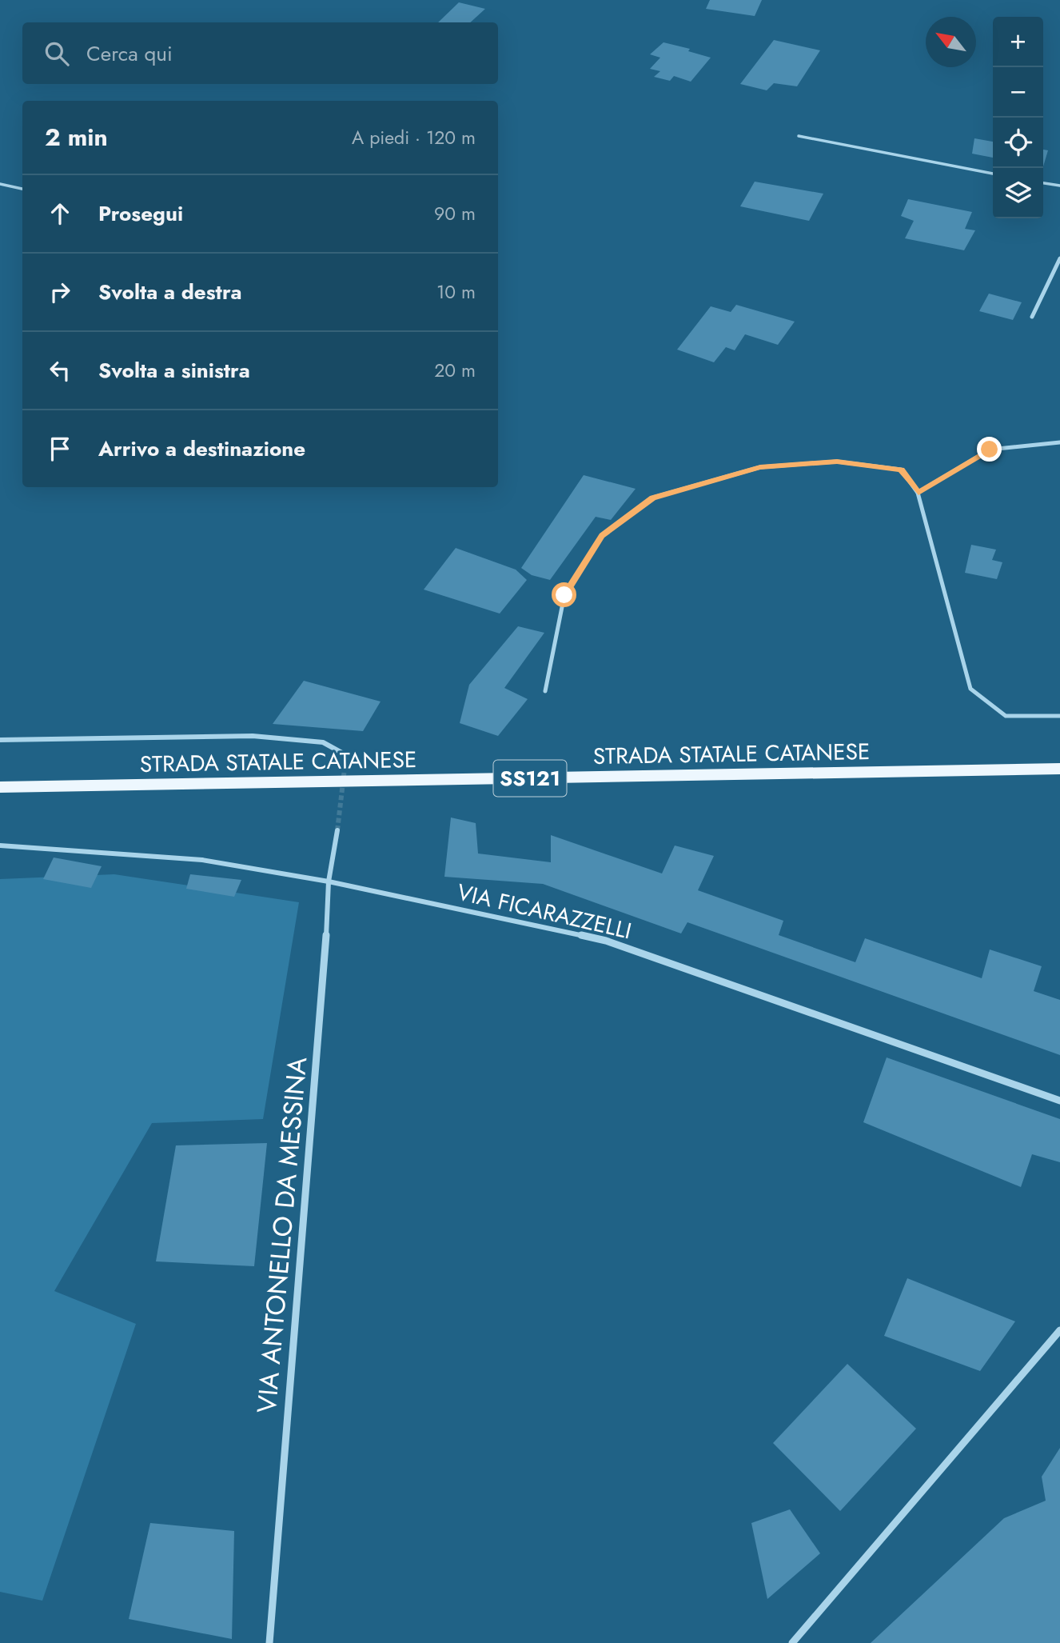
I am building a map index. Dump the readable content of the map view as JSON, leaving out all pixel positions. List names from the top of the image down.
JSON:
{
  "streets": {
    "main road": ["STRADA STATALE CATANESE", "SS121"],
    "street": ["VIA FICARAZZELLI", "VIA ANTONELLO DA MESSINA"]
  },
  "crossings": [
    ["VIA FICARAZZELLI", "VIA ANTONELLO DA MESSINA"]
  ],
  "north": "top left",
  "page": {
    "map_buttons": ["+", "−"],
    "search": "Cerca qui",
    "heading": ["2 min", "A piedi · 120 m"],
    "list": [
      ["Prosegui", "90 m"],
      ["Svolta a destra", "10 m"],
      ["Svolta a sinistra", "20 m"],
      "Arrivo a destinazione"
    ]
  }
}
